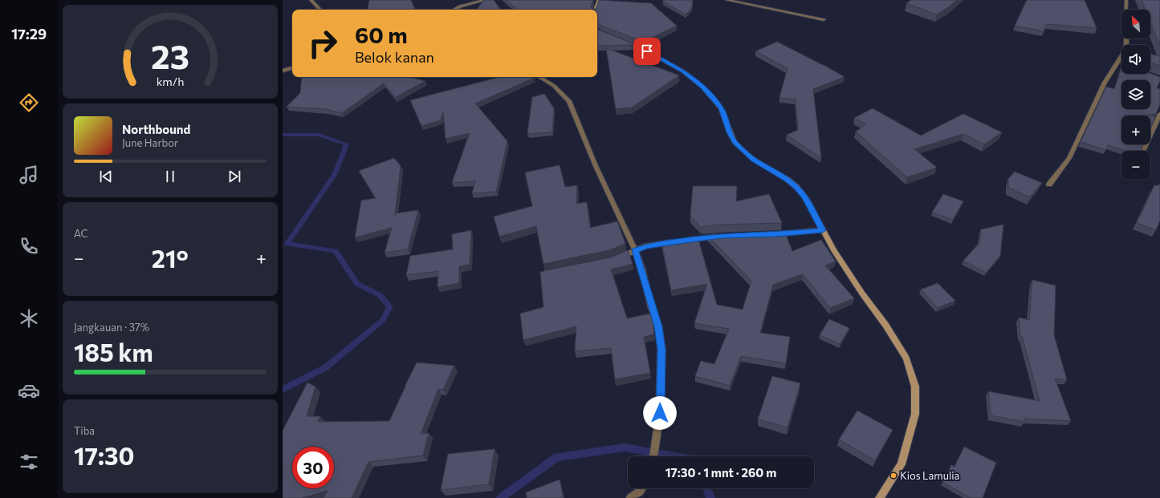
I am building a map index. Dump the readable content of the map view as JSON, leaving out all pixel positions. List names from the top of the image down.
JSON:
{
  "places": ["Kios Lamulia"],
  "north": "top left",
  "page": {
    "tabs": "17:29",
    "map_buttons": ["+", "−"],
    "turn": ["60 m", "Belok kanan"],
    "song": ["Northbound", "June Harbor"],
    "tile": [
      "AC",
      ["Jangkauan · 37%", "185 km"],
      ["Tiba", "17:30"]
    ],
    "heat": ["−", "21°", "+"],
    "limit": "30",
    "trip": "17:30 · 1 mnt · 260 m",
    "gauge": ["23", "km/h"]
  }
}
